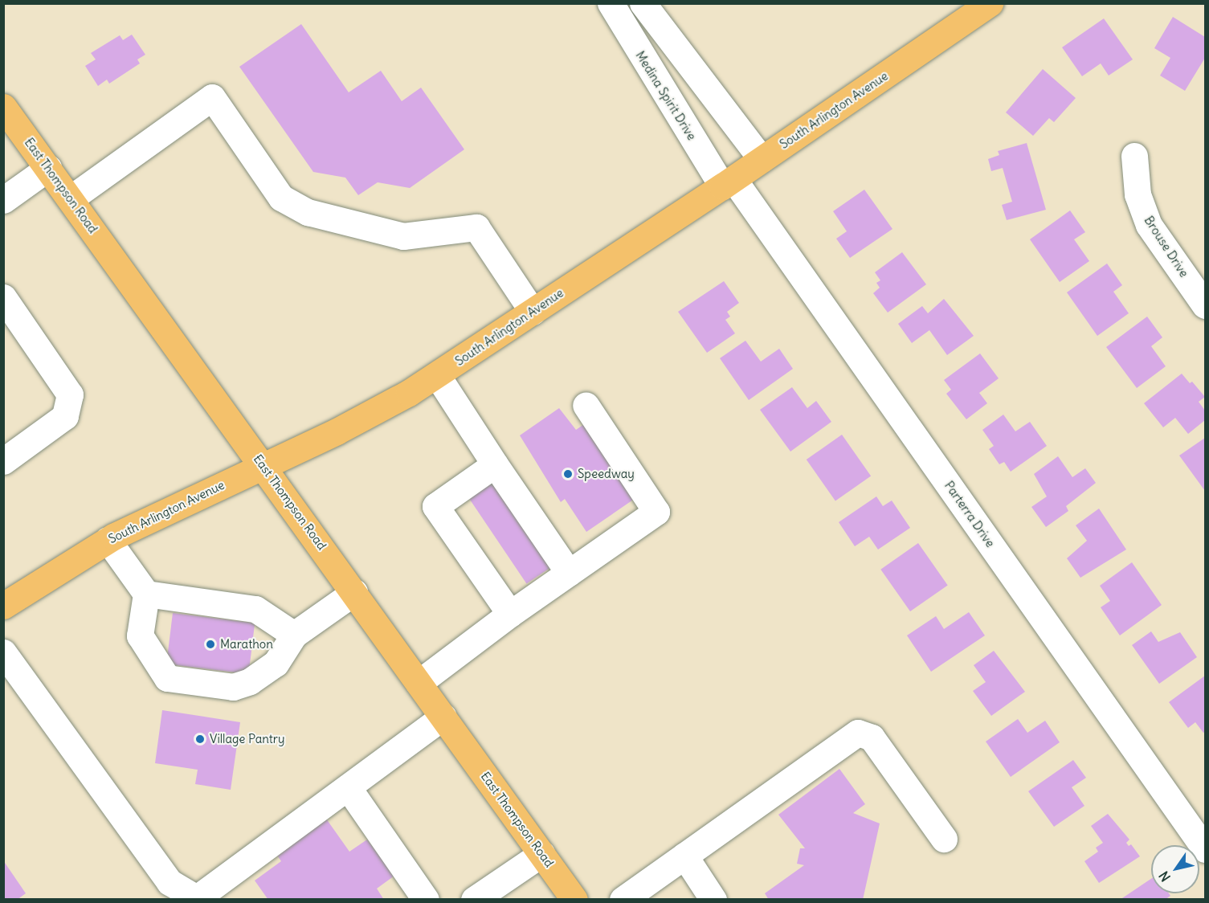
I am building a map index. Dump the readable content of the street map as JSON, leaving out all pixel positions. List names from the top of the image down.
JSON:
{
  "streets": {
    "main road": ["South Arlington Avenue", "East Thompson Road"],
    "street": ["Medina Spirit Drive", "Brouse Drive", "Parterra Drive"]
  },
  "crossings": [
    ["Medina Spirit Drive", "South Arlington Avenue"],
    ["Medina Spirit Drive", "Parterra Drive"],
    ["South Arlington Avenue", "East Thompson Road"],
    ["South Arlington Avenue", "Parterra Drive"]
  ],
  "places": ["Speedway", "Marathon", "Village Pantry"],
  "north": "bottom left"
}
